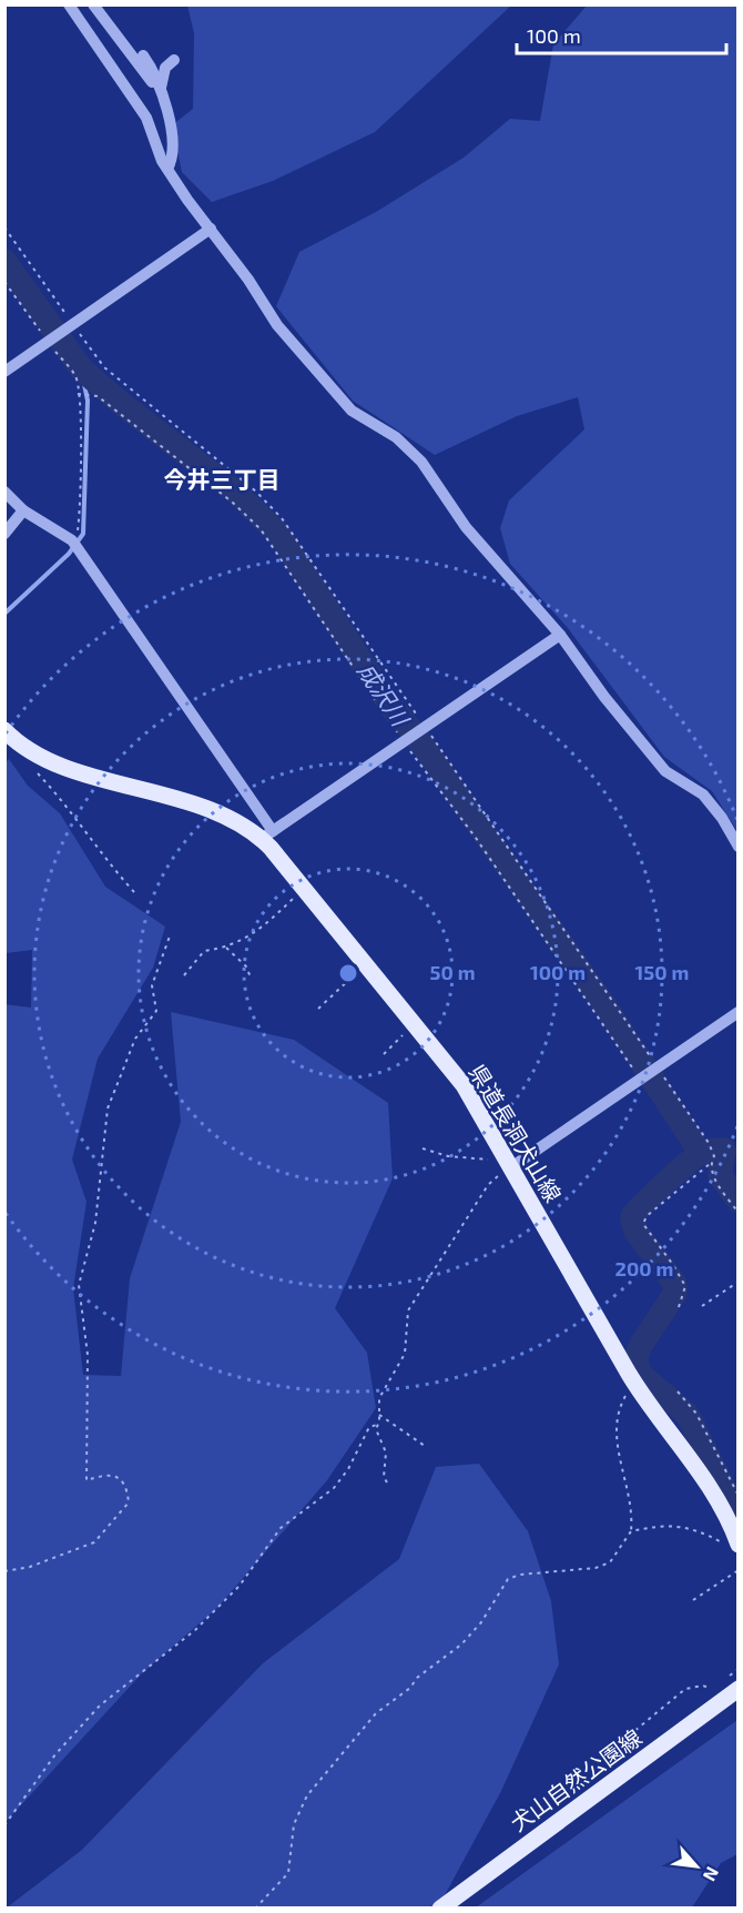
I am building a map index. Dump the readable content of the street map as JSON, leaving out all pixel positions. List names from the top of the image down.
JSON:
{
  "streets": {
    "main road": ["県道長洞犬山線", "犬山自然公園線"]
  },
  "districts": ["今井三丁目"],
  "water": ["成沢川"],
  "scale_bar": "100 m",
  "north": "bottom right",
  "rings": [
    "50 m",
    "100 m",
    "150 m",
    "200 m"
  ]
}
